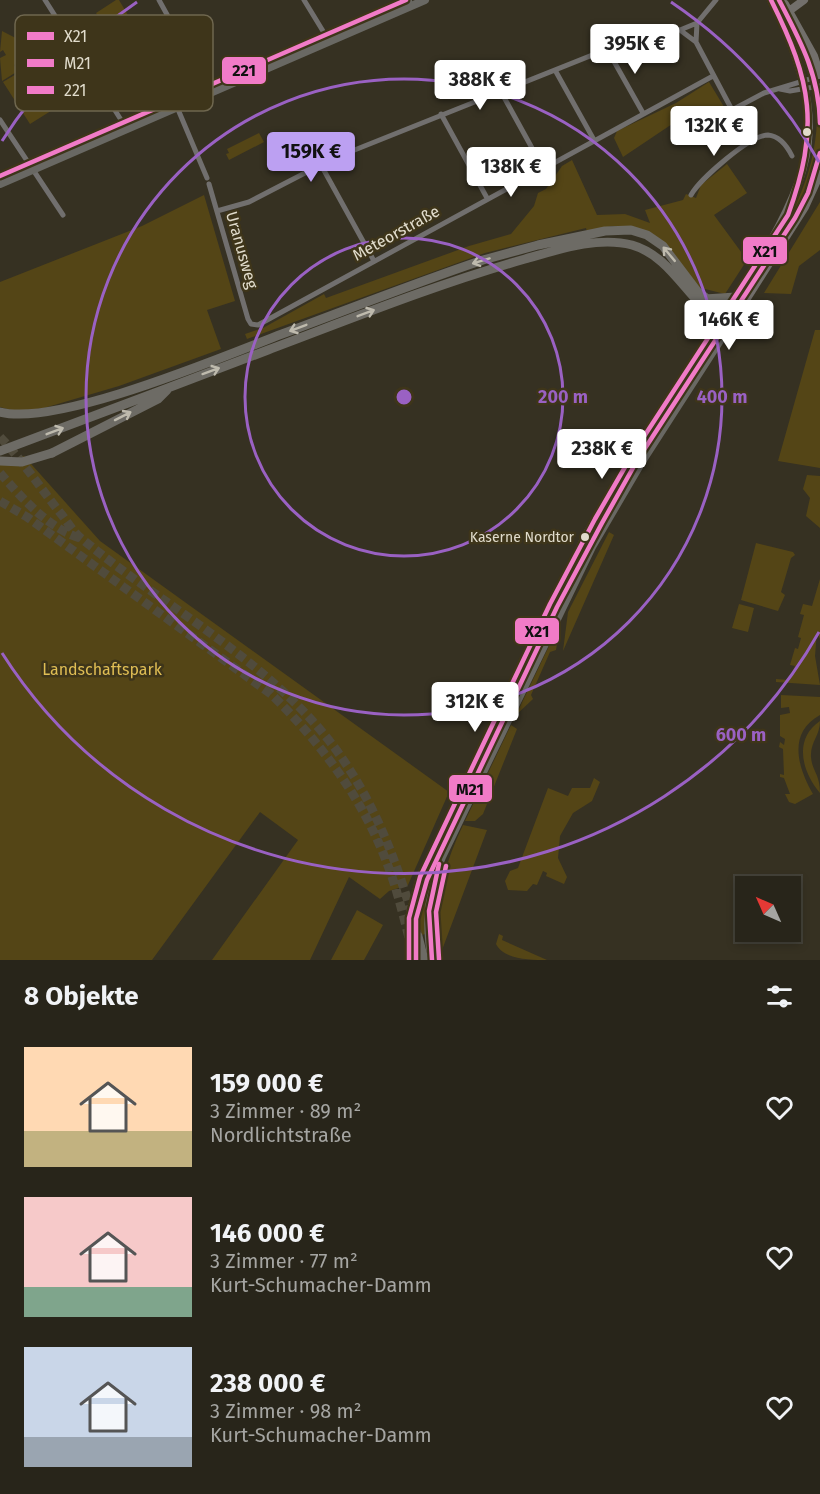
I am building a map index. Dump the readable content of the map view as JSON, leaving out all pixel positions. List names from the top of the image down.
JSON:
{
  "streets": {
    "street": ["Meteorstraße", "Uranusweg"]
  },
  "crossings": [
    ["Meteorstraße", "Uranusweg"]
  ],
  "parks": ["Landschaftspark"],
  "places": ["Kaserne Nordtor"],
  "lines": ["transit line X21", "transit line M21", "transit line 221"],
  "legend": ["X21", "M21", "221"],
  "north": "top left",
  "page": {
    "price": [
      "395K €",
      "388K €",
      "132K €",
      "159K €",
      "138K €",
      "146K €",
      "238K €",
      "312K €"
    ],
    "heading": "8 Objekte",
    "list": [
      {
        "name": "159 000 €",
        "note": "3 Zimmer · 89 m² · Nordlichtstraße"
      },
      {
        "name": "146 000 €",
        "note": "3 Zimmer · 77 m² · Kurt-Schumacher-Damm"
      },
      {
        "name": "238 000 €",
        "note": "3 Zimmer · 98 m² · Kurt-Schumacher-Damm"
      }
    ]
  },
  "rings": ["200 m", "400 m", "600 m"]
}
